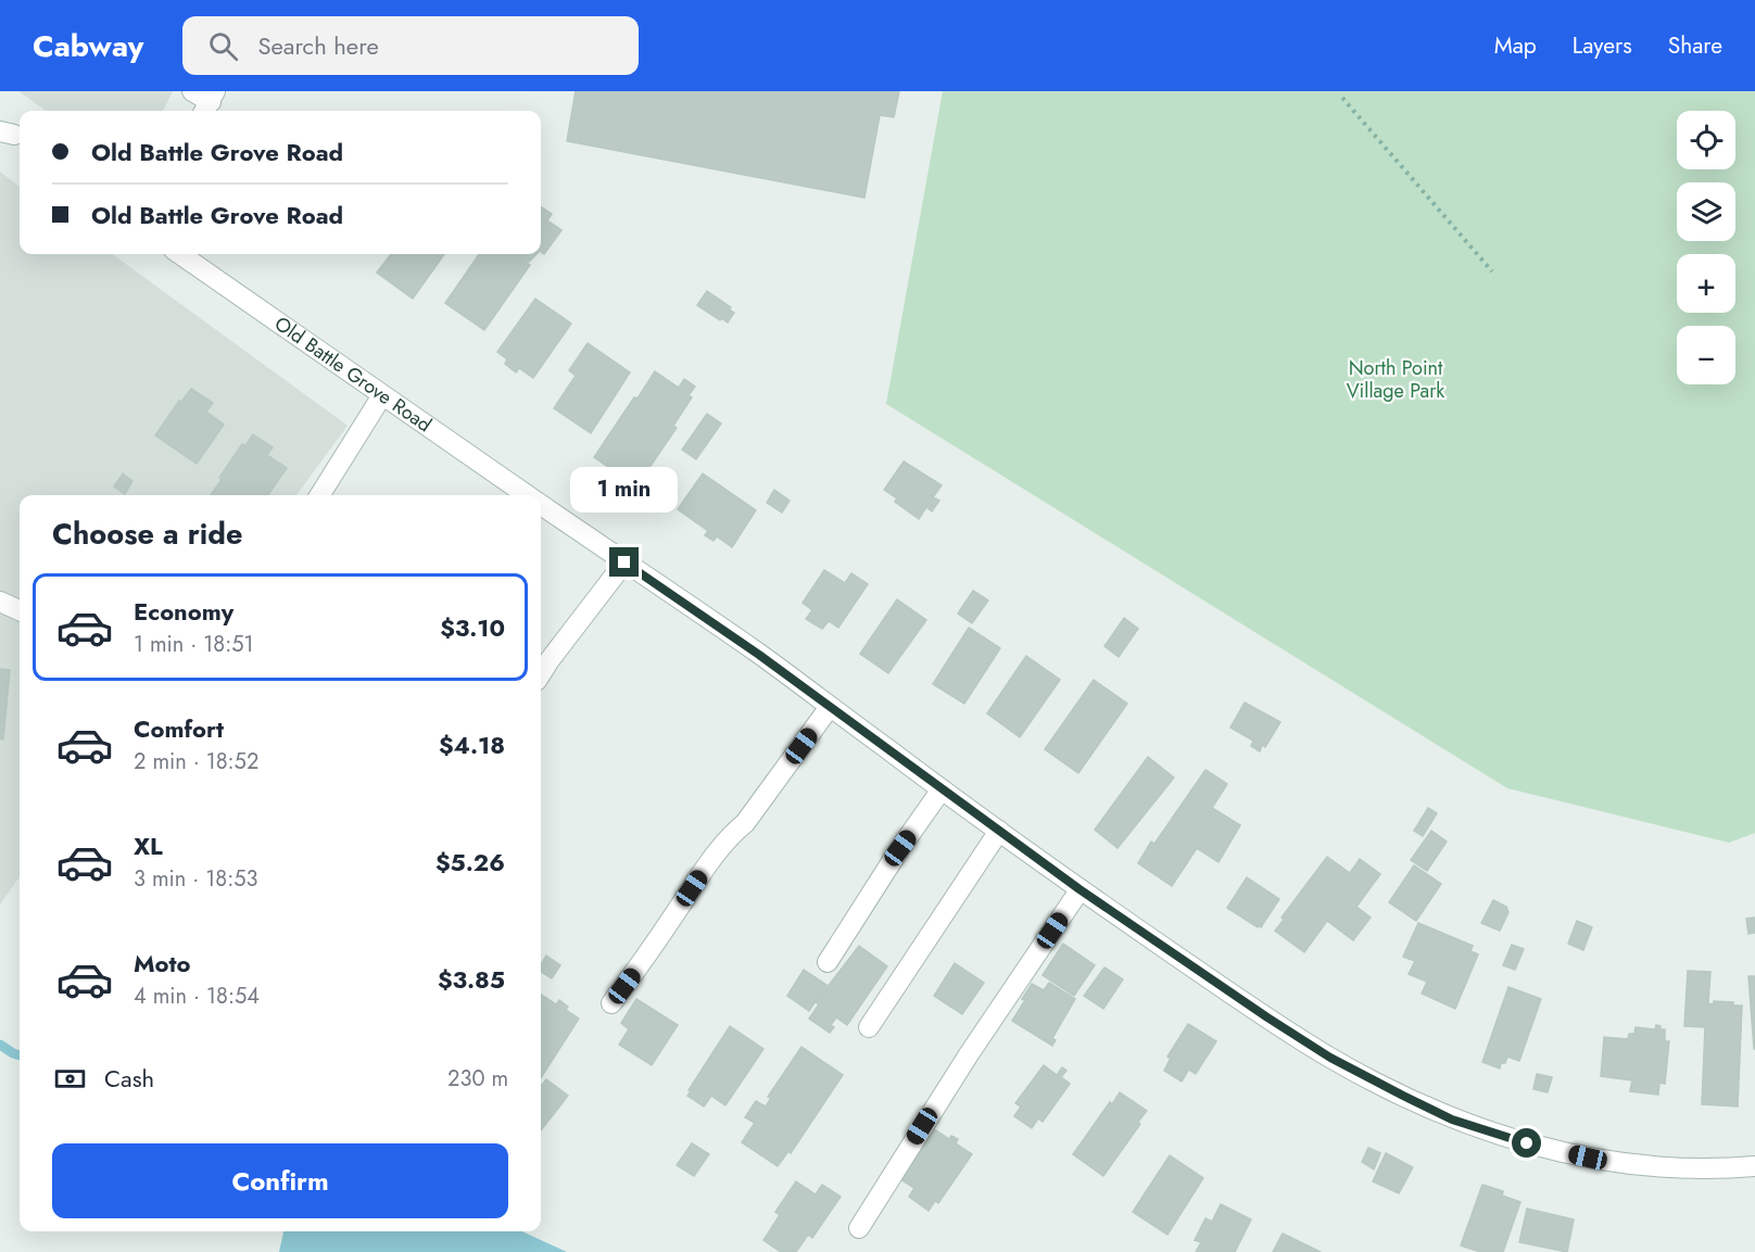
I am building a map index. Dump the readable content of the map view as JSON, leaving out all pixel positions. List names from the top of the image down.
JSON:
{
  "streets": {
    "street": ["Old Battle Grove Road"]
  },
  "parks": ["North Point Village Park"],
  "page": {
    "header": "Cabway",
    "search": "Search here",
    "nav": ["Map", "Layers", "Share"],
    "map_buttons": ["+", "−"],
    "banner": ["Old Battle Grove Road", "Old Battle Grove Road"],
    "bubble": "1 min",
    "heading": "Choose a ride",
    "list": [
      {
        "name": "Economy",
        "note": "1 min · 18:51",
        "value": "$3.10"
      },
      {
        "name": "Comfort",
        "note": "2 min · 18:52",
        "value": "$4.18"
      },
      {
        "name": "XL",
        "note": "3 min · 18:53",
        "value": "$5.26"
      },
      {
        "name": "Moto",
        "note": "4 min · 18:54",
        "value": "$3.85"
      }
    ],
    "pay": ["Cash", "230 m"],
    "buttons": "Confirm"
  }
}
